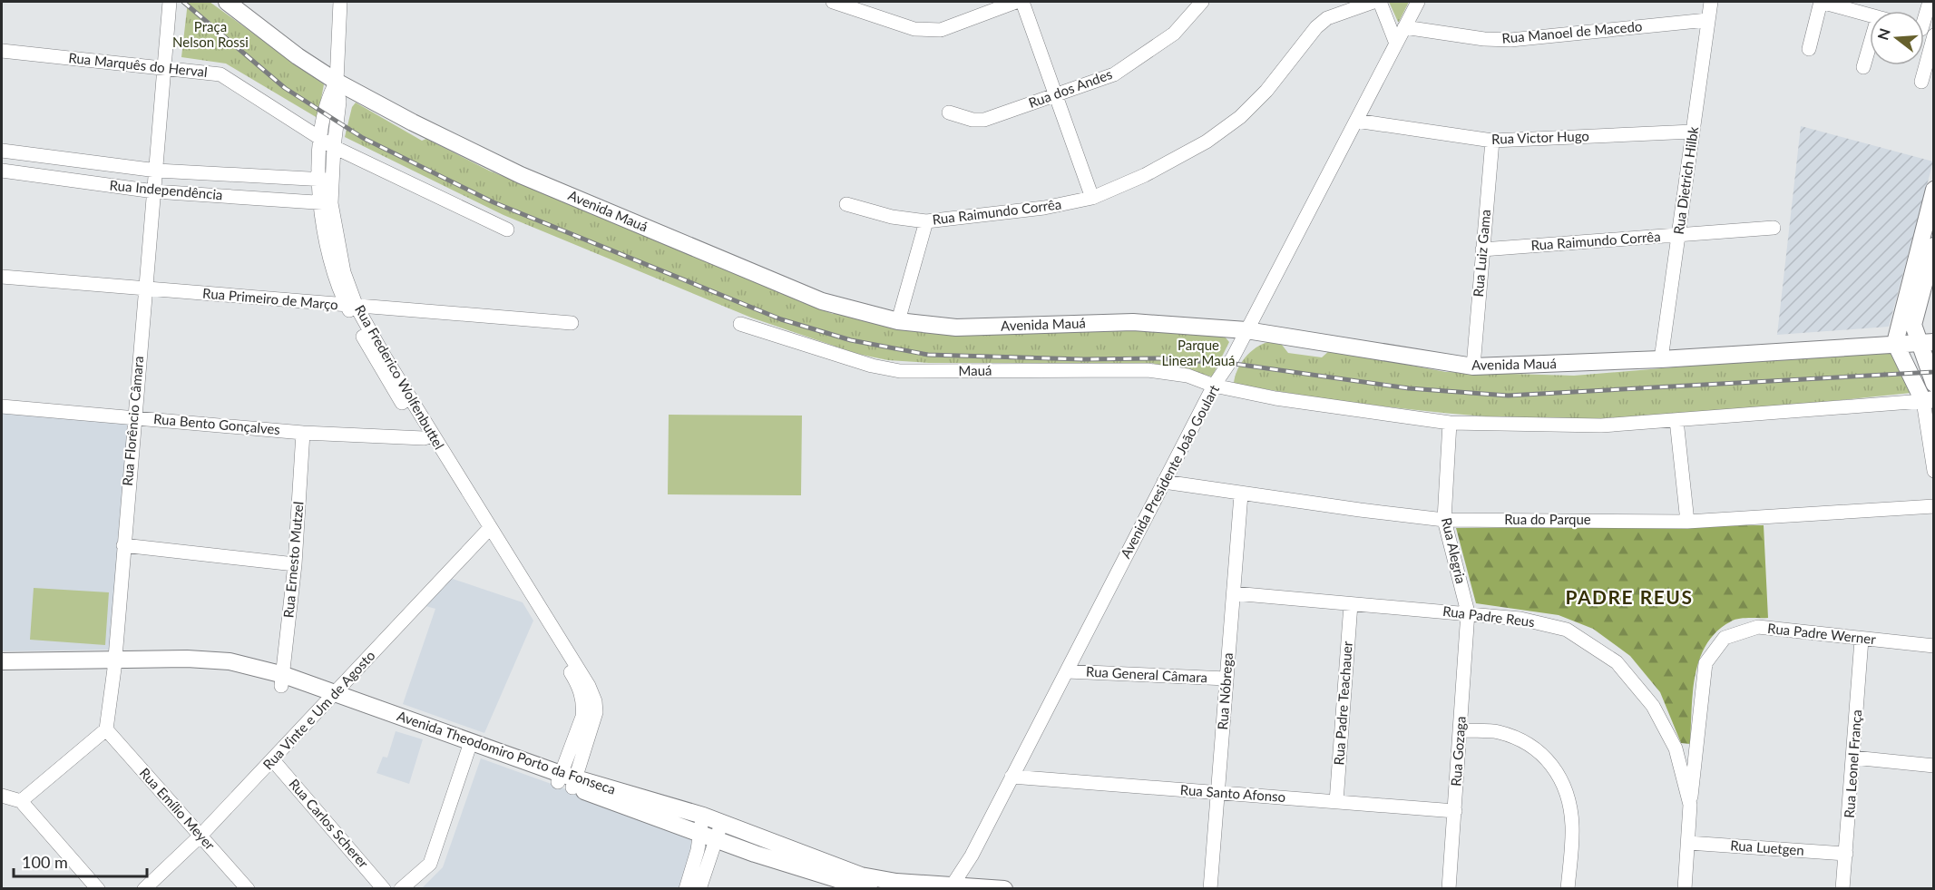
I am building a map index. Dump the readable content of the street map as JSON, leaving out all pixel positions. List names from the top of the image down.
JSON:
{
  "streets": {
    "main road": ["Avenida Mauá", "Avenida Theodomiro Porto da Fonseca"],
    "street": [
      "Rua Manoel de Macedo",
      "Rua Marquês do Herval",
      "Rua dos Andes",
      "Rua Victor Hugo",
      "Rua Dietrich Hilbk",
      "Rua Independência",
      "Rua Raimundo Corrêa",
      "Rua Luiz Gama",
      "Rua Primeiro de Março",
      "Mauá",
      "Rua Frederico Wolfenbuttel",
      "Rua Florêncio Câmara",
      "Rua Bento Gonçalves",
      "Avenida Presidente João Goulart",
      "Rua do Parque",
      "Rua Alegria",
      "Rua Ernesto Mutzel",
      "Rua Padre Reus",
      "Rua Padre Werner",
      "Rua General Câmara",
      "Rua Nóbrega",
      "Rua Padre Teachauer",
      "Rua Vinte e Um de Agosto",
      "Rua Gozaga",
      "Rua Leonel França",
      "Rua Santo Afonso",
      "Rua Emílio Meyer",
      "Rua Carlos Scherer",
      "Rua Luetgen"
    ]
  },
  "crossings": [
    ["Rua Manoel de Macedo", "Rua Dietrich Hilbk"],
    ["Rua Manoel de Macedo", "Avenida Presidente João Goulart"],
    ["Rua Marquês do Herval", "Rua Frederico Wolfenbuttel"],
    ["Rua Marquês do Herval", "Rua Florêncio Câmara"],
    ["Rua Victor Hugo", "Rua Dietrich Hilbk"],
    ["Rua Victor Hugo", "Rua Luiz Gama"],
    ["Rua Victor Hugo", "Avenida Presidente João Goulart"],
    ["Rua Dietrich Hilbk", "Avenida Mauá"],
    ["Rua Dietrich Hilbk", "Rua Raimundo Corrêa"],
    ["Rua Independência", "Rua Frederico Wolfenbuttel"],
    ["Rua Independência", "Rua Florêncio Câmara"],
    ["Avenida Mauá", "Rua Luiz Gama"],
    ["Avenida Mauá", "Rua Frederico Wolfenbuttel"],
    ["Avenida Mauá", "Avenida Presidente João Goulart"],
    ["Rua Raimundo Corrêa", "Rua Luiz Gama"],
    ["Rua Primeiro de Março", "Rua Frederico Wolfenbuttel"],
    ["Rua Primeiro de Março", "Rua Florêncio Câmara"],
    ["Mauá", "Avenida Presidente João Goulart"],
    ["Rua Frederico Wolfenbuttel", "Rua Bento Gonçalves"],
    ["Rua Frederico Wolfenbuttel", "Rua Vinte e Um de Agosto"],
    ["Rua Frederico Wolfenbuttel", "Avenida Theodomiro Porto da Fonseca"],
    ["Rua Florêncio Câmara", "Rua Bento Gonçalves"],
    ["Rua Florêncio Câmara", "Avenida Theodomiro Porto da Fonseca"],
    ["Rua Florêncio Câmara", "Rua Emílio Meyer"],
    ["Rua Bento Gonçalves", "Rua Ernesto Mutzel"],
    ["Avenida Presidente João Goulart", "Rua do Parque"],
    ["Avenida Presidente João Goulart", "Rua General Câmara"],
    ["Avenida Presidente João Goulart", "Avenida Theodomiro Porto da Fonseca"],
    ["Avenida Presidente João Goulart", "Rua Santo Afonso"],
    ["Rua do Parque", "Rua Alegria"],
    ["Rua do Parque", "Rua Nóbrega"],
    ["Rua Alegria", "Rua Padre Reus"],
    ["Rua Alegria", "Rua Gozaga"],
    ["Rua Ernesto Mutzel", "Avenida Theodomiro Porto da Fonseca"],
    ["Rua Padre Reus", "Rua Padre Werner"],
    ["Rua Padre Reus", "Rua Nóbrega"],
    ["Rua Padre Reus", "Rua Padre Teachauer"],
    ["Rua Padre Reus", "Rua Gozaga"],
    ["Rua Padre Reus", "Rua Luetgen"],
    ["Rua Padre Werner", "Rua Leonel França"],
    ["Rua General Câmara", "Rua Nóbrega"],
    ["Rua Nóbrega", "Rua Santo Afonso"],
    ["Rua Padre Teachauer", "Rua Santo Afonso"],
    ["Rua Vinte e Um de Agosto", "Avenida Theodomiro Porto da Fonseca"],
    ["Rua Vinte e Um de Agosto", "Rua Emílio Meyer"],
    ["Rua Vinte e Um de Agosto", "Rua Carlos Scherer"],
    ["Rua Gozaga", "Rua Santo Afonso"],
    ["Rua Leonel França", "Rua Luetgen"]
  ],
  "districts": ["PADRE REUS"],
  "parks": ["Praça Nelson Rossi", "Parque Linear Mauá"],
  "scale_bar": "100 m",
  "north": "left"
}
